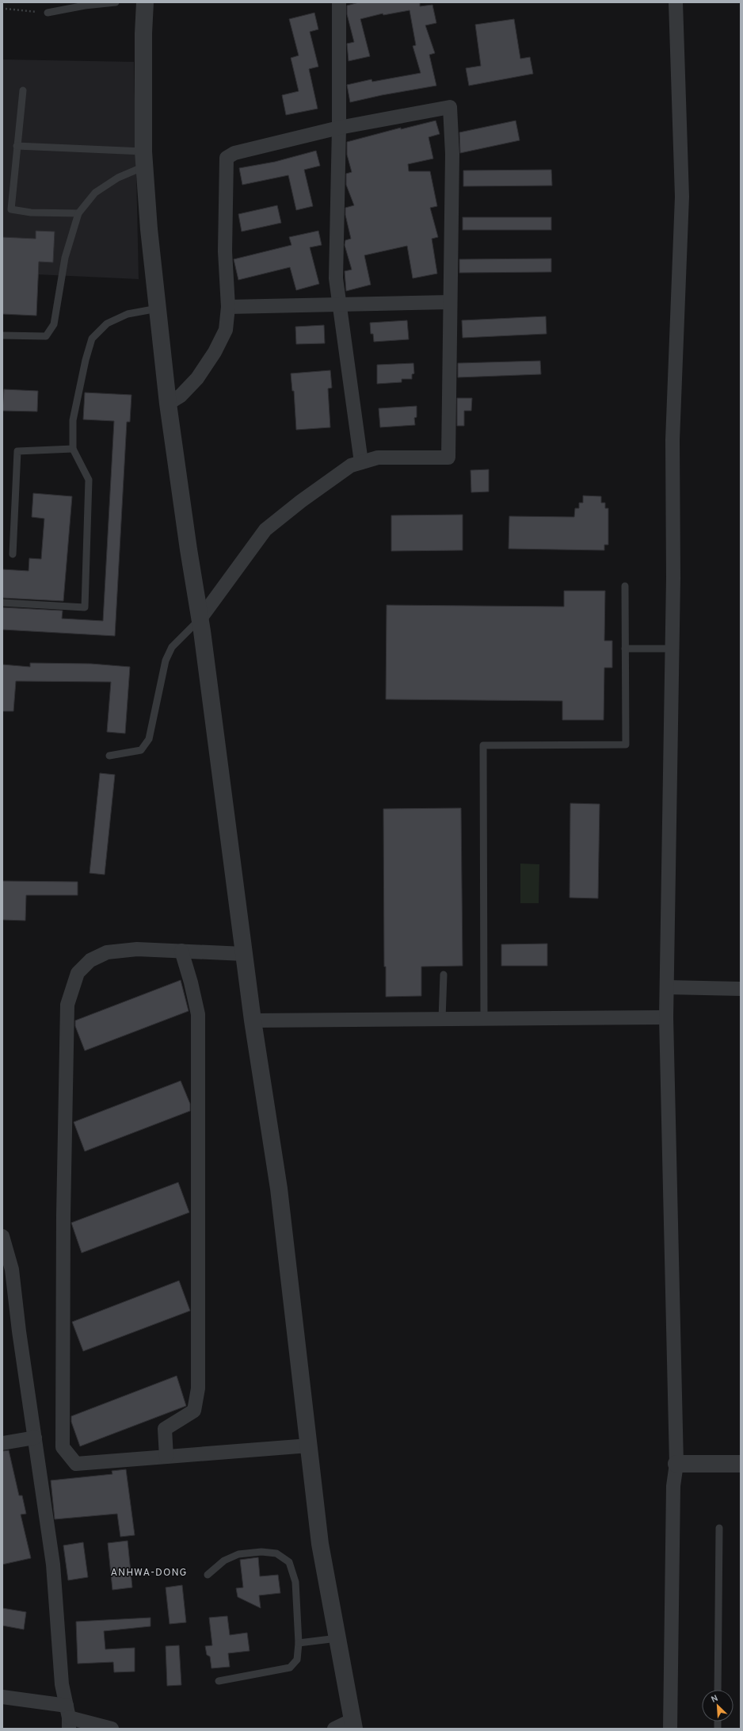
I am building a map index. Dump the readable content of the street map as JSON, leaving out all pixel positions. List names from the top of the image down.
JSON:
{
  "districts": ["ANHWA-DONG"],
  "north": "top left"
}
